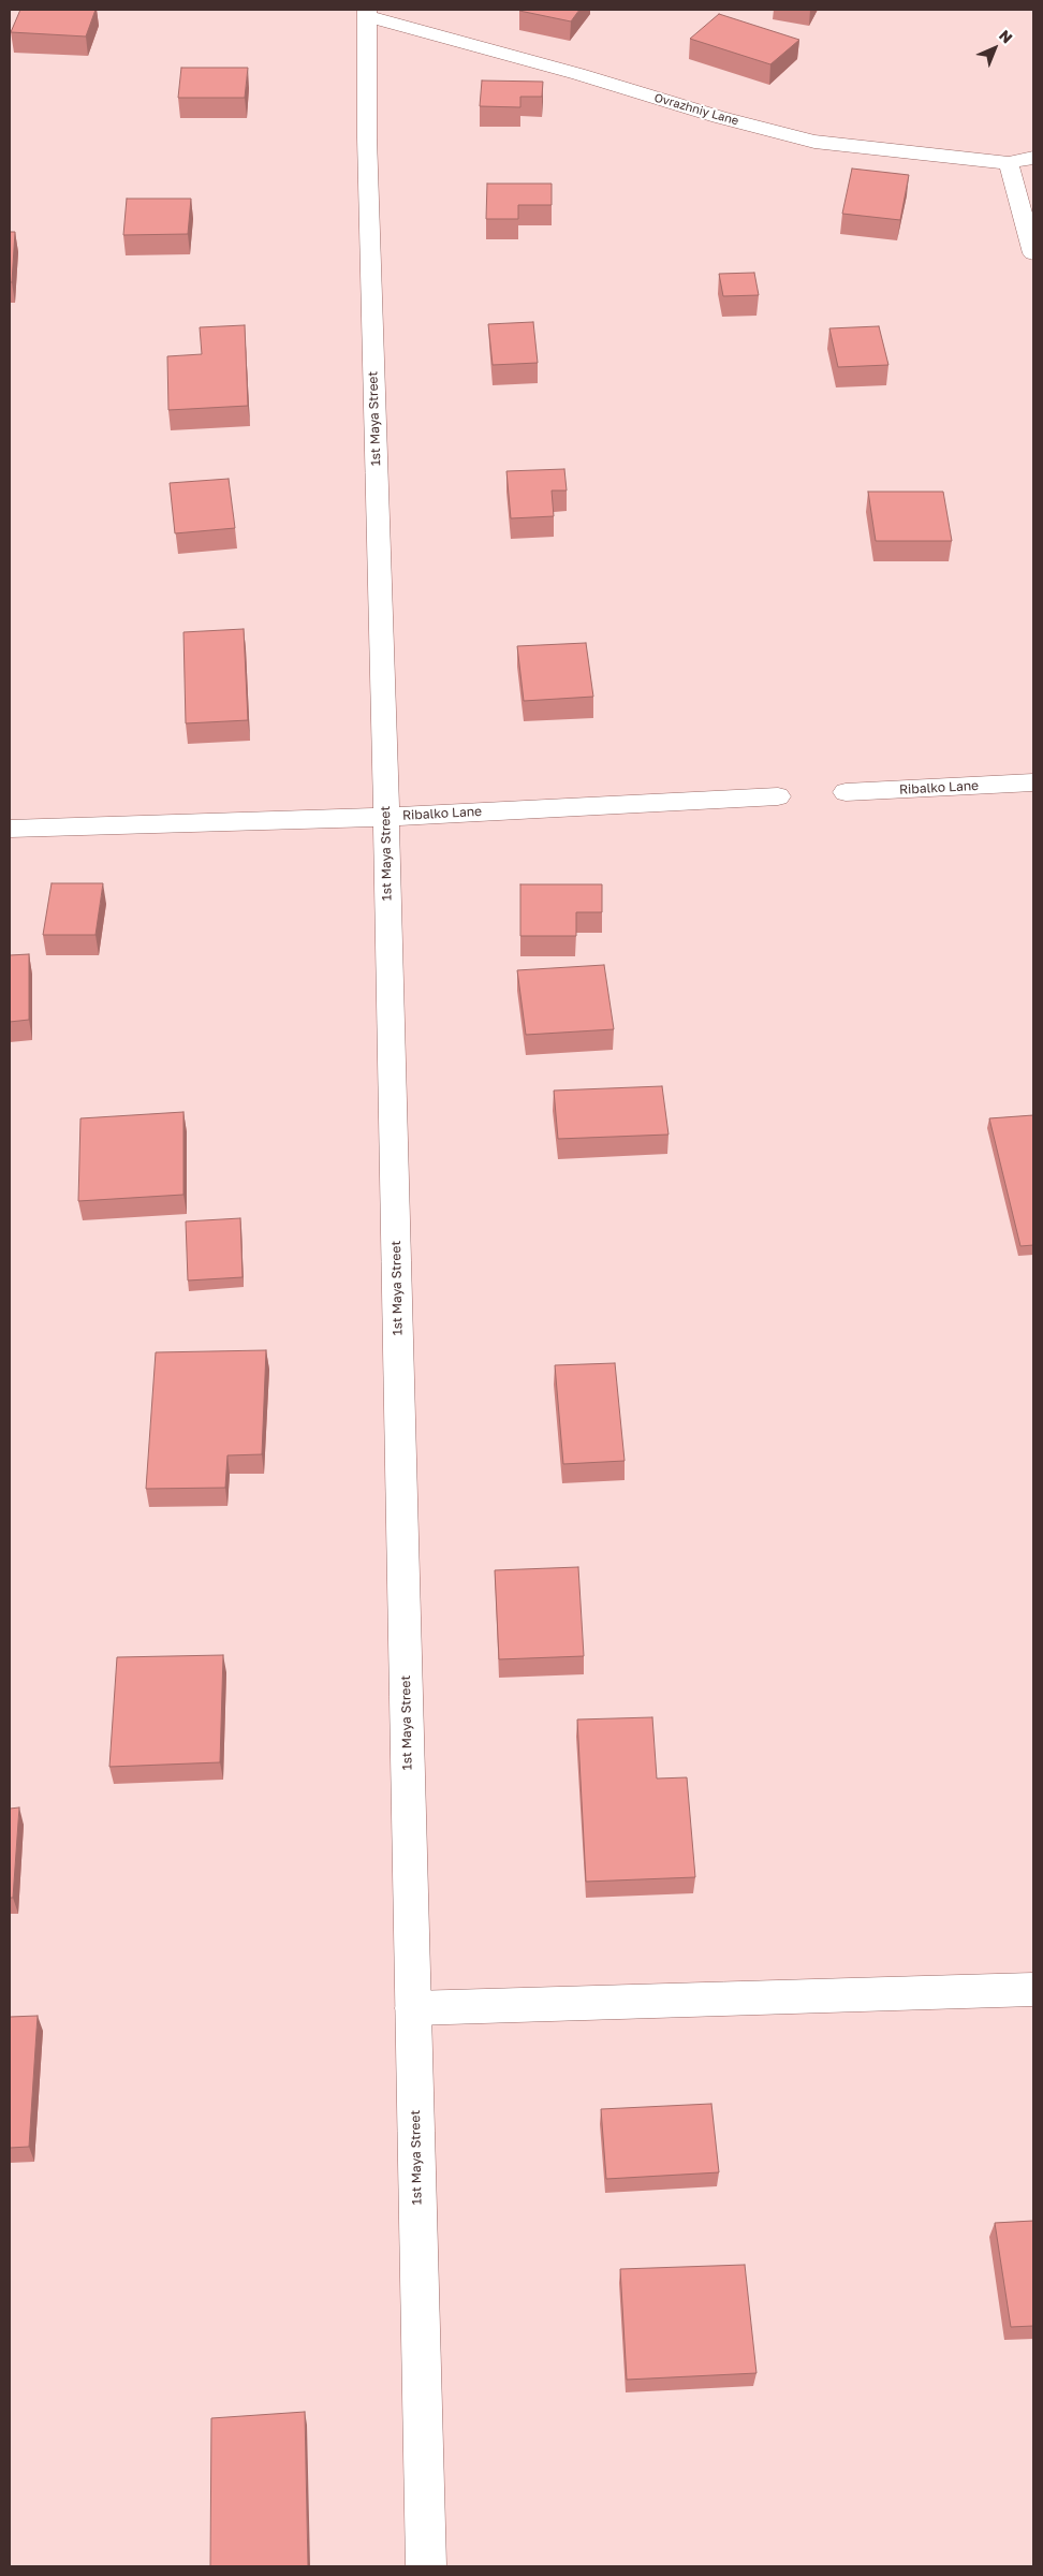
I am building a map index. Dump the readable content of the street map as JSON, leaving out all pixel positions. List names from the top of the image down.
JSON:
{
  "streets": {
    "street": ["Ovrazhniy Lane", "1st Maya Street", "Ribalko Lane"]
  },
  "crossings": [
    ["Ovrazhniy Lane", "1st Maya Street"],
    ["1st Maya Street", "Ribalko Lane"]
  ],
  "north": "top right"
}
